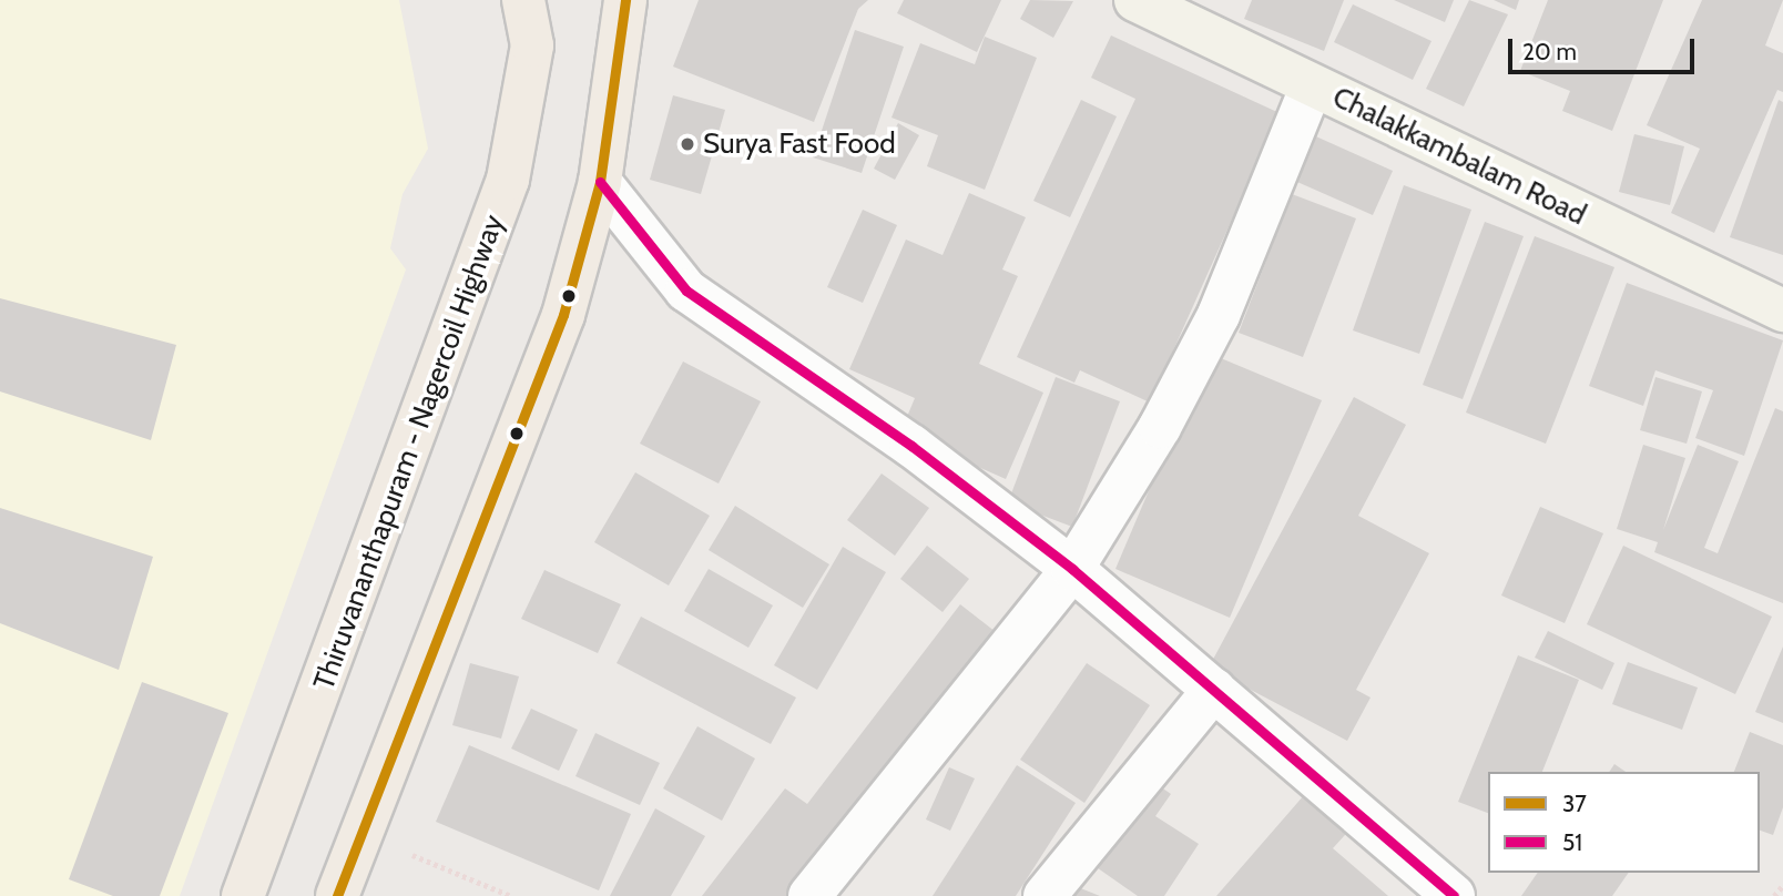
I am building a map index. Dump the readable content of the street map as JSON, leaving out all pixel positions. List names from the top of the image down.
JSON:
{
  "streets": {
    "main road": ["Thiruvananthapuram - Nagercoil Highway"],
    "street": ["Chalakkambalam Road"]
  },
  "places": ["Surya Fast Food"],
  "lines": ["transit line 37", "transit line 51"],
  "legend": ["37", "51"],
  "scale_bar": "20 m"
}
